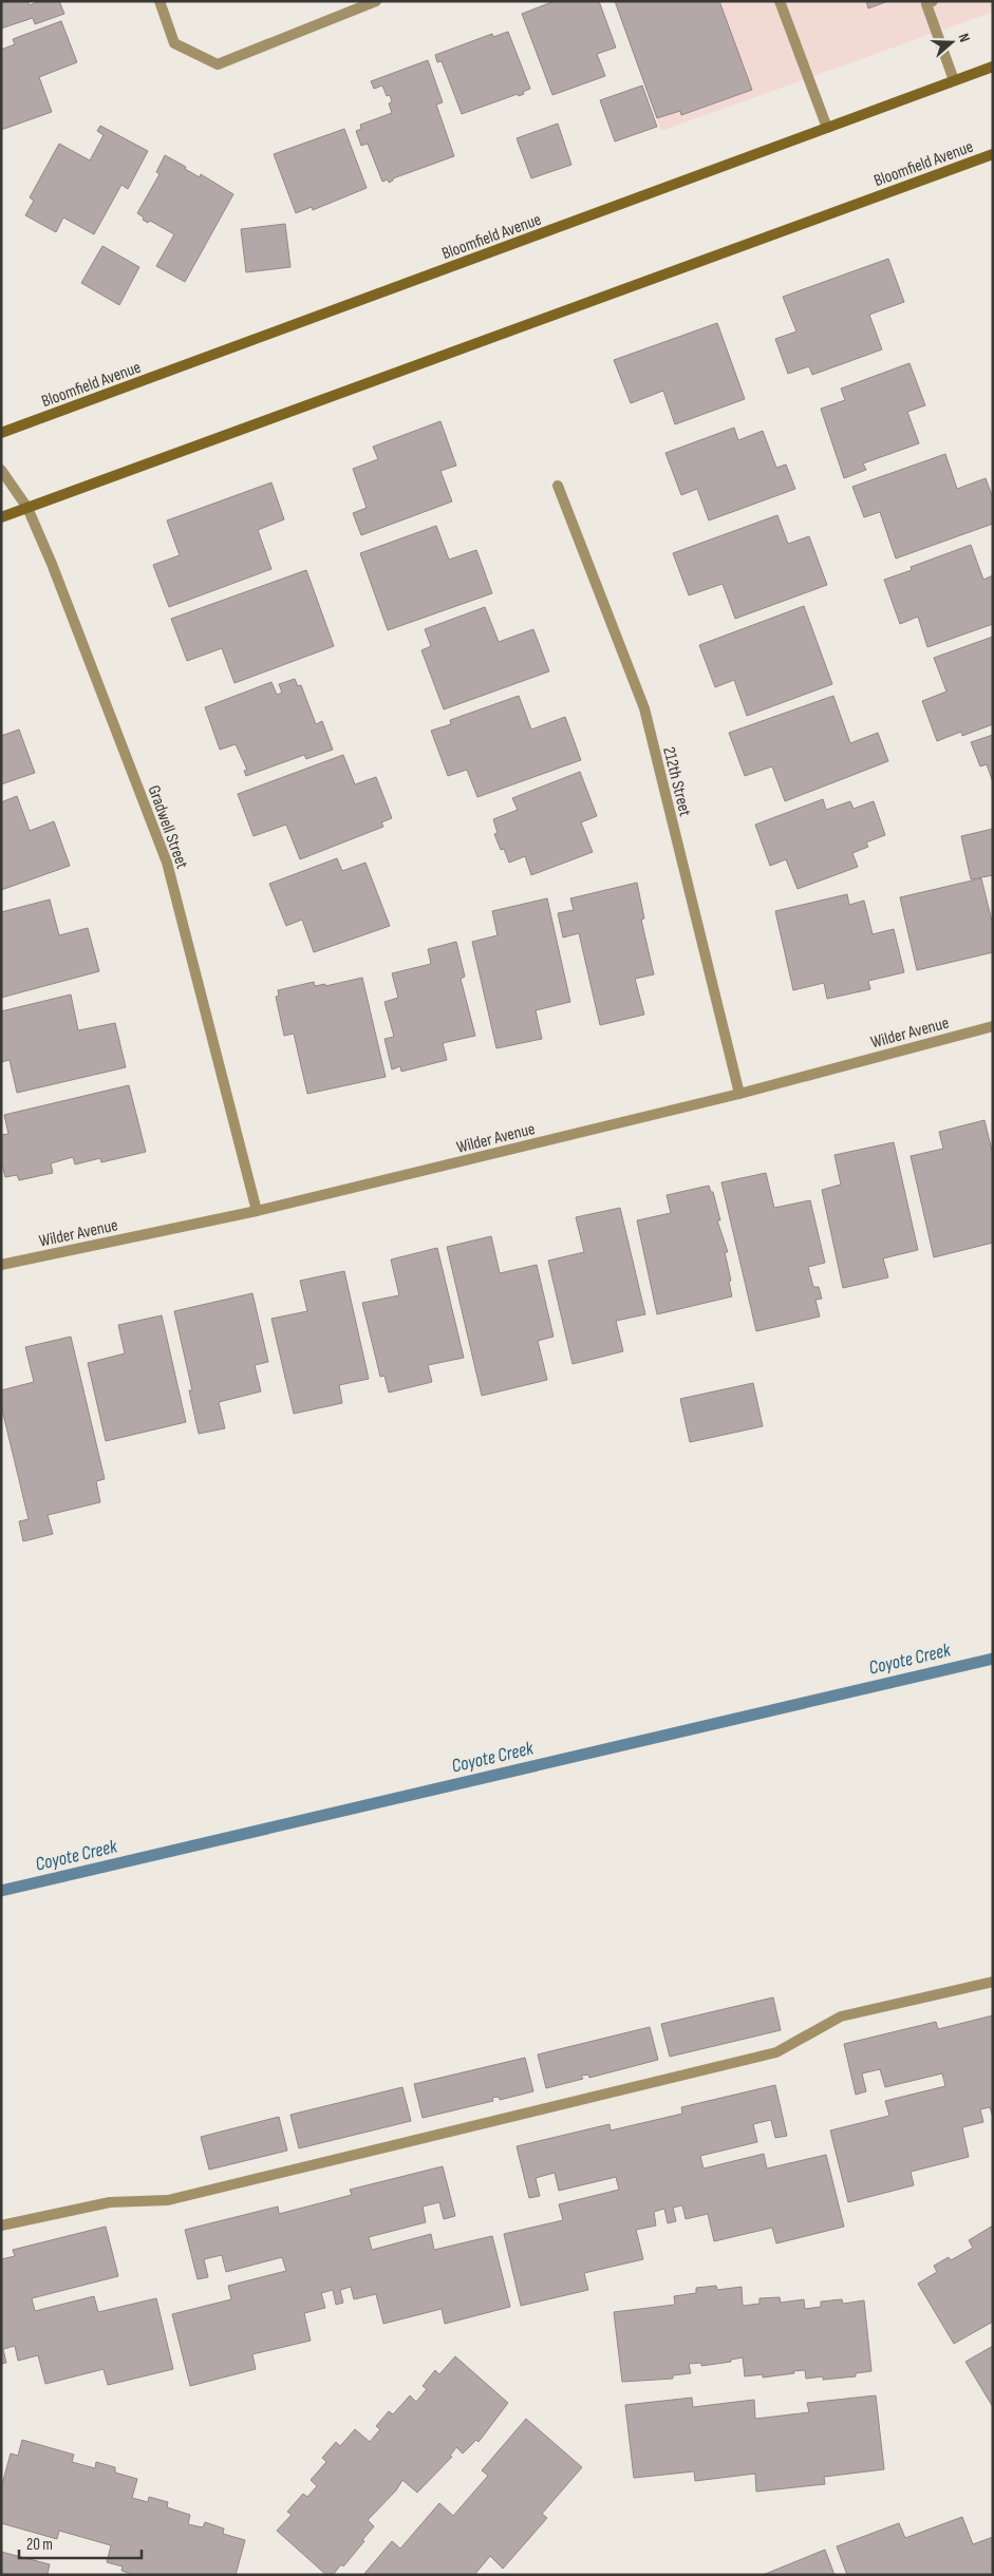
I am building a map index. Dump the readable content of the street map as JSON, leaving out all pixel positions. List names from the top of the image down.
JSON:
{
  "streets": {
    "street": [
      "Bloomfield Avenue",
      "212th Street",
      "Gradwell Street",
      "Wilder Avenue"
    ]
  },
  "crossings": [
    ["Bloomfield Avenue", "Gradwell Street"],
    ["212th Street", "Wilder Avenue"],
    ["Gradwell Street", "Wilder Avenue"]
  ],
  "water": ["Coyote Creek"],
  "scale_bar": "20 m",
  "north": "right"
}
